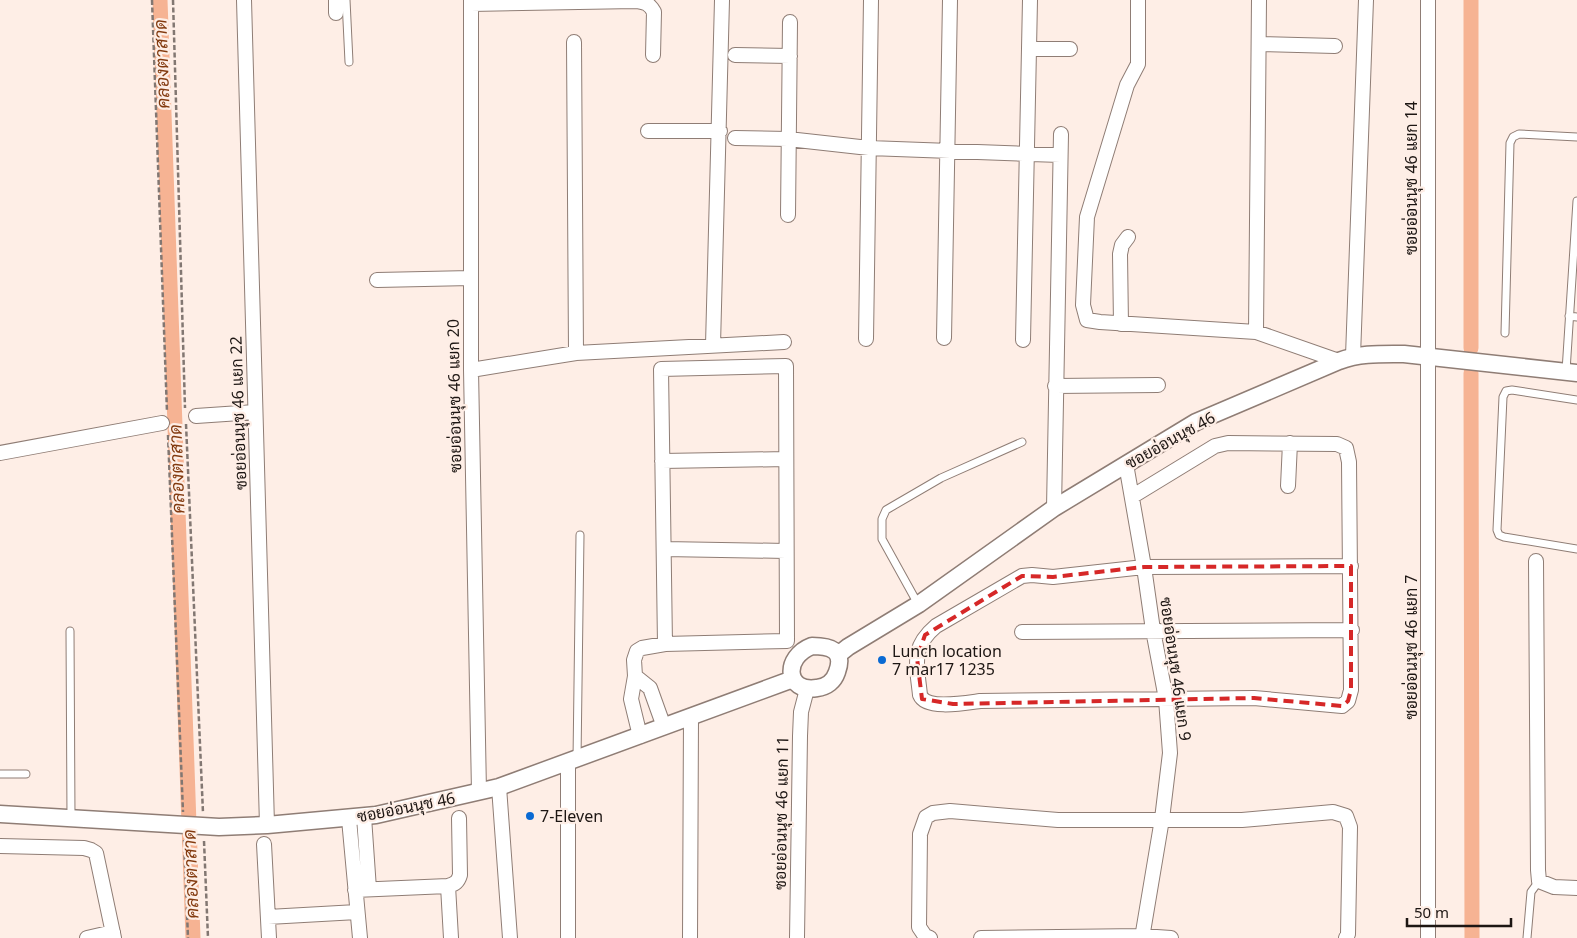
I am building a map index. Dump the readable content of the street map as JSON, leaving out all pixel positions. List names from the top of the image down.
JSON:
{
  "streets": {
    "street": [
      "ซอยอ่อนนุช 46 แยก 14",
      "ซอยอ่อนนุช 46 แยก 20",
      "ซอยอ่อนนุช 46 แยก 22",
      "ซอยอ่อนนุช 46",
      "ซอยอ่อนนุช 46 แยก 7",
      "ซอยอ่อนนุช 46 แยก 9",
      "ซอยอ่อนนุช 46 แยก 11"
    ]
  },
  "crossings": [
    ["ซอยอ่อนนุช 46 แยก 14", "ซอยอ่อนนุช 46"],
    ["ซอยอ่อนนุช 46 แยก 14", "ซอยอ่อนนุช 46 แยก 7"],
    ["ซอยอ่อนนุช 46 แยก 20", "ซอยอ่อนนุช 46"],
    ["ซอยอ่อนนุช 46 แยก 22", "ซอยอ่อนนุช 46"],
    ["ซอยอ่อนนุช 46", "ซอยอ่อนนุช 46 แยก 7"],
    ["ซอยอ่อนนุช 46", "ซอยอ่อนนุช 46 แยก 9"],
    ["ซอยอ่อนนุช 46", "ซอยอ่อนนุช 46 แยก 11"]
  ],
  "water": ["คลองตาสาด"],
  "places": ["Lunch location 7 mar17 1235", "7-Eleven"],
  "scale_bar": "50 m"
}
